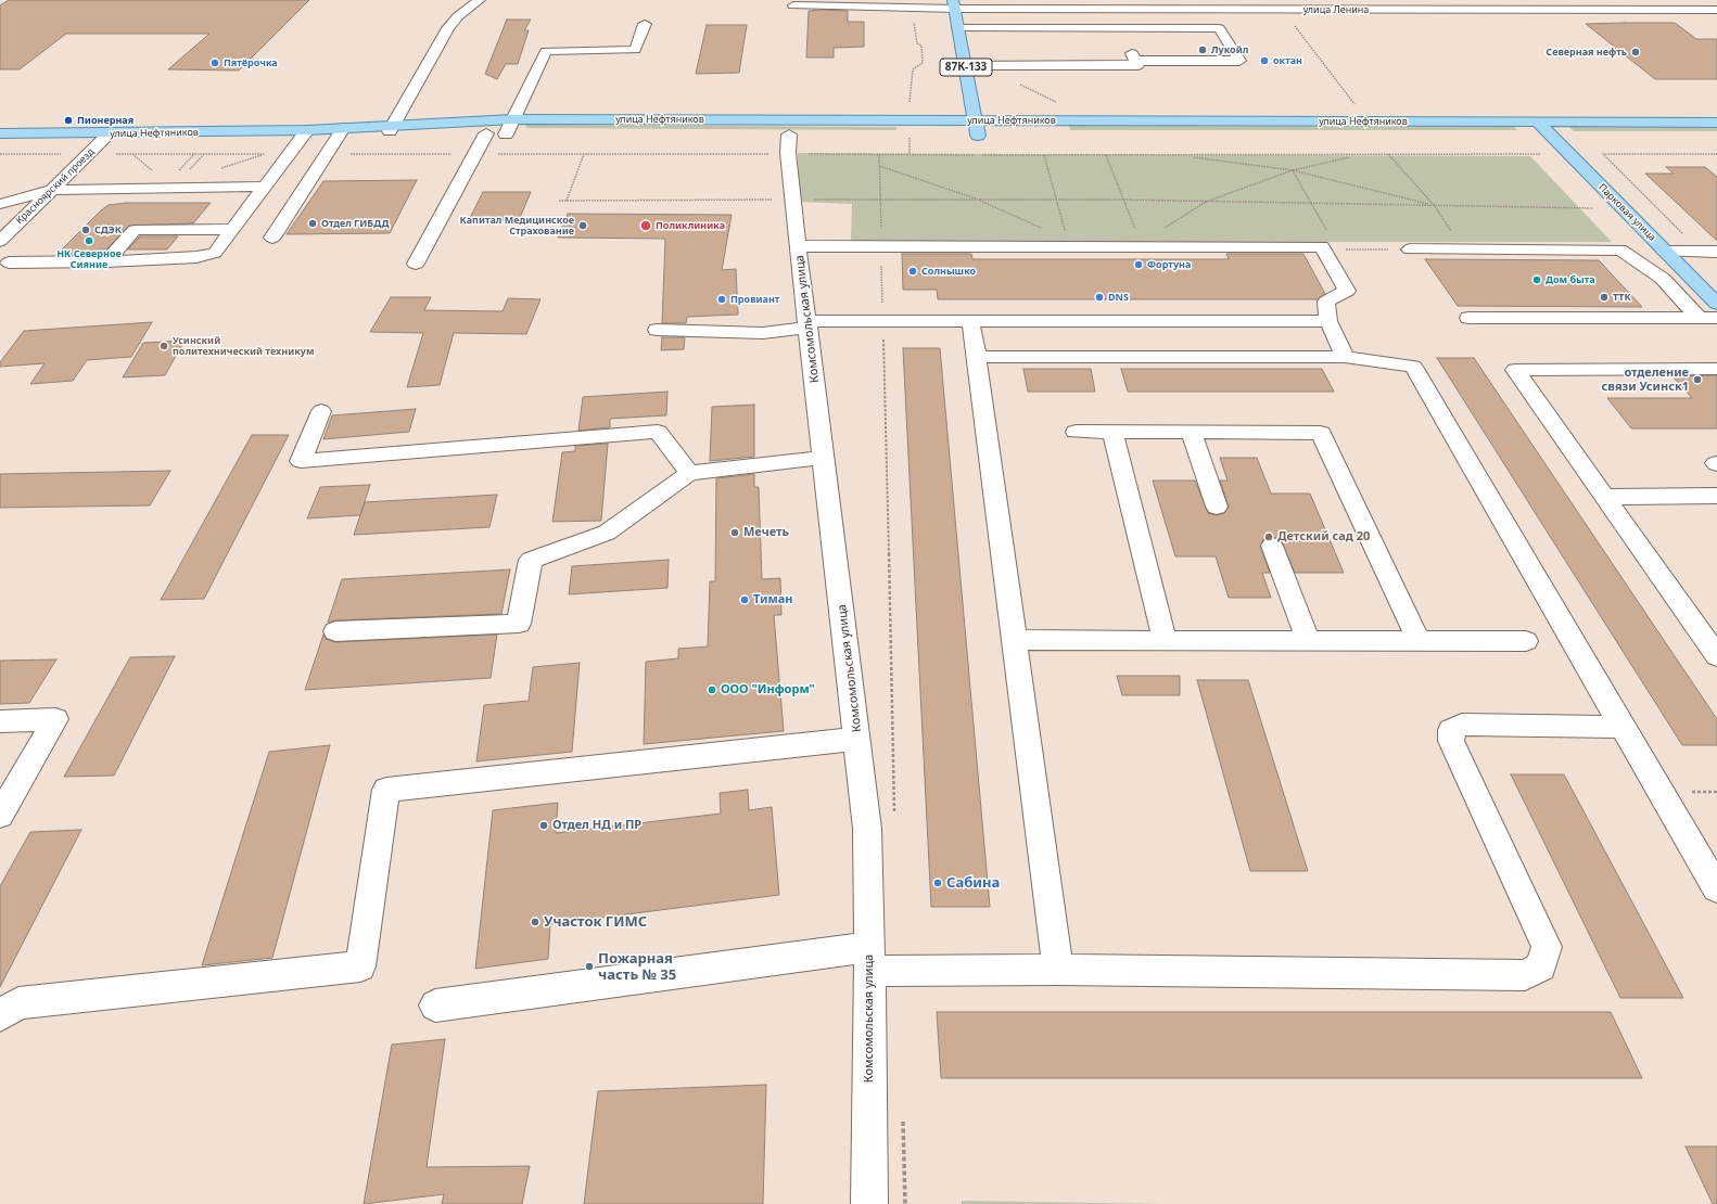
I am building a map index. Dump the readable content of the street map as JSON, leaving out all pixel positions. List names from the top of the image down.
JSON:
{
  "streets": {
    "main road": ["87К-133", "улица Нефтяников", "Парковая улица"],
    "street": ["улица Ленина", "Красноярский проезд", "Комсомольская улица"]
  },
  "crossings": [
    ["улица Ленина", "87К-133"],
    ["87К-133", "улица Нефтяников"],
    ["улица Нефтяников", "Красноярский проезд"],
    ["улица Нефтяников", "Парковая улица"]
  ],
  "places": [
    "Лукойл",
    "Северная нефть",
    "октан",
    "Пятёрочка",
    "Пионерная",
    "Отдел ГИБДД",
    "Капитал Медицинское Страхование",
    "Поликлиника",
    "СДЭК",
    "НК Северное Сияние",
    "Фортуна",
    "Солнышко",
    "Дом быта",
    "DNS",
    "ТТК",
    "Провиант",
    "Усинский политехнический техникум",
    "отделение связи Усинск1",
    "Мечеть",
    "Детский сад 20",
    "Тиман",
    "ООО \"Информ\"",
    "Отдел НД и ПР",
    "Сабина",
    "Участок ГИМС",
    "Пожарная часть № 35"
  ]
}
